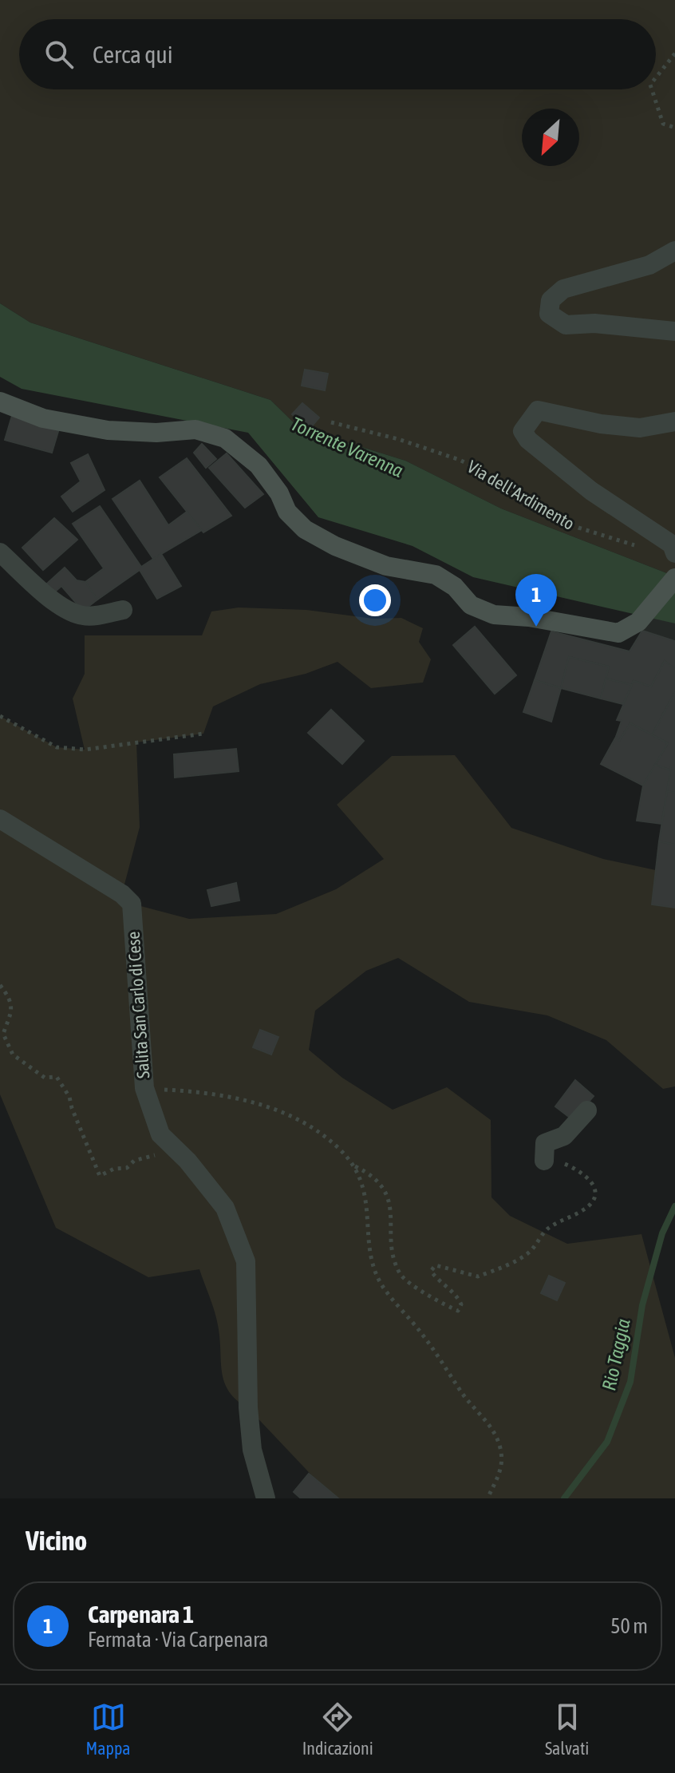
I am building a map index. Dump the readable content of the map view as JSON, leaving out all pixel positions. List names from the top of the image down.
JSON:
{
  "streets": {
    "street": ["Salita San Carlo di Cese"],
    "path": ["Via dell'Ardimento"]
  },
  "water": ["Torrente Varenna", "Rio Taggia"],
  "north": "bottom left",
  "page": {
    "search": "Cerca qui",
    "pins": "1",
    "heading": "Vicino",
    "list": [
      {
        "mark": "1",
        "name": "Carpenara 1",
        "note": "Fermata · Via Carpenara",
        "value": "50 m"
      }
    ],
    "nav": ["Mappa", "Indicazioni", "Salvati"]
  }
}
